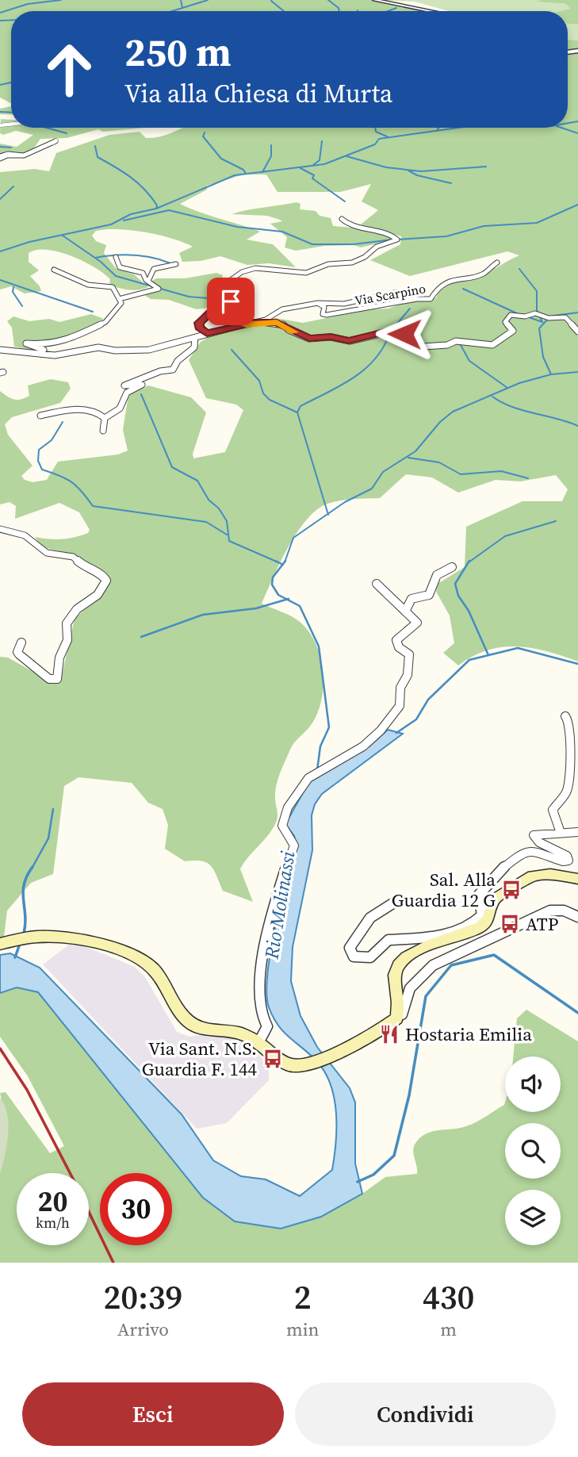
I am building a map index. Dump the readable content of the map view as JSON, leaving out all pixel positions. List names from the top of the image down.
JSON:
{
  "streets": {
    "street": ["Via Scarpino"]
  },
  "water": ["Rio Molinassi"],
  "places": {
    "bus stop": ["Sal. Alla Guardia 12 G", "ATP", "Via Sant. N.S. Guardia F. 144"],
    "restaurant": ["Hostaria Emilia"]
  },
  "page": {
    "turn": ["250 m", "Via alla Chiesa di Murta"],
    "speed": "20 km/h",
    "limit": "30",
    "eta": [
      "20:39",
      "Arrivo",
      "2",
      "min",
      "430",
      "m"
    ],
    "buttons": ["Esci", "Condividi"]
  }
}
